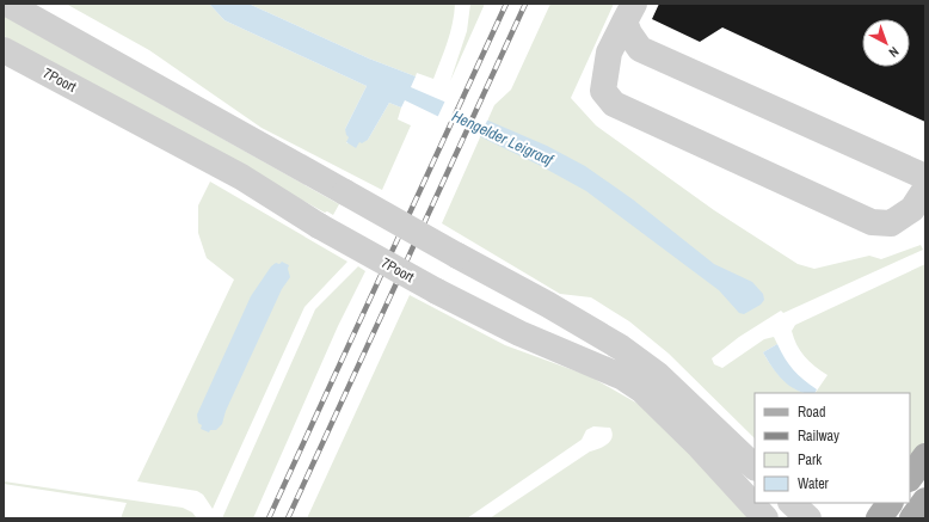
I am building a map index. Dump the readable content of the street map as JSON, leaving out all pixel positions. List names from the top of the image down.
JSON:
{
  "streets": {
    "street": ["7Poort"]
  },
  "water": ["Hengelder Leigraaf"],
  "legend": [
    "Road",
    "Railway",
    "Park",
    "Water"
  ],
  "north": "bottom right"
}
